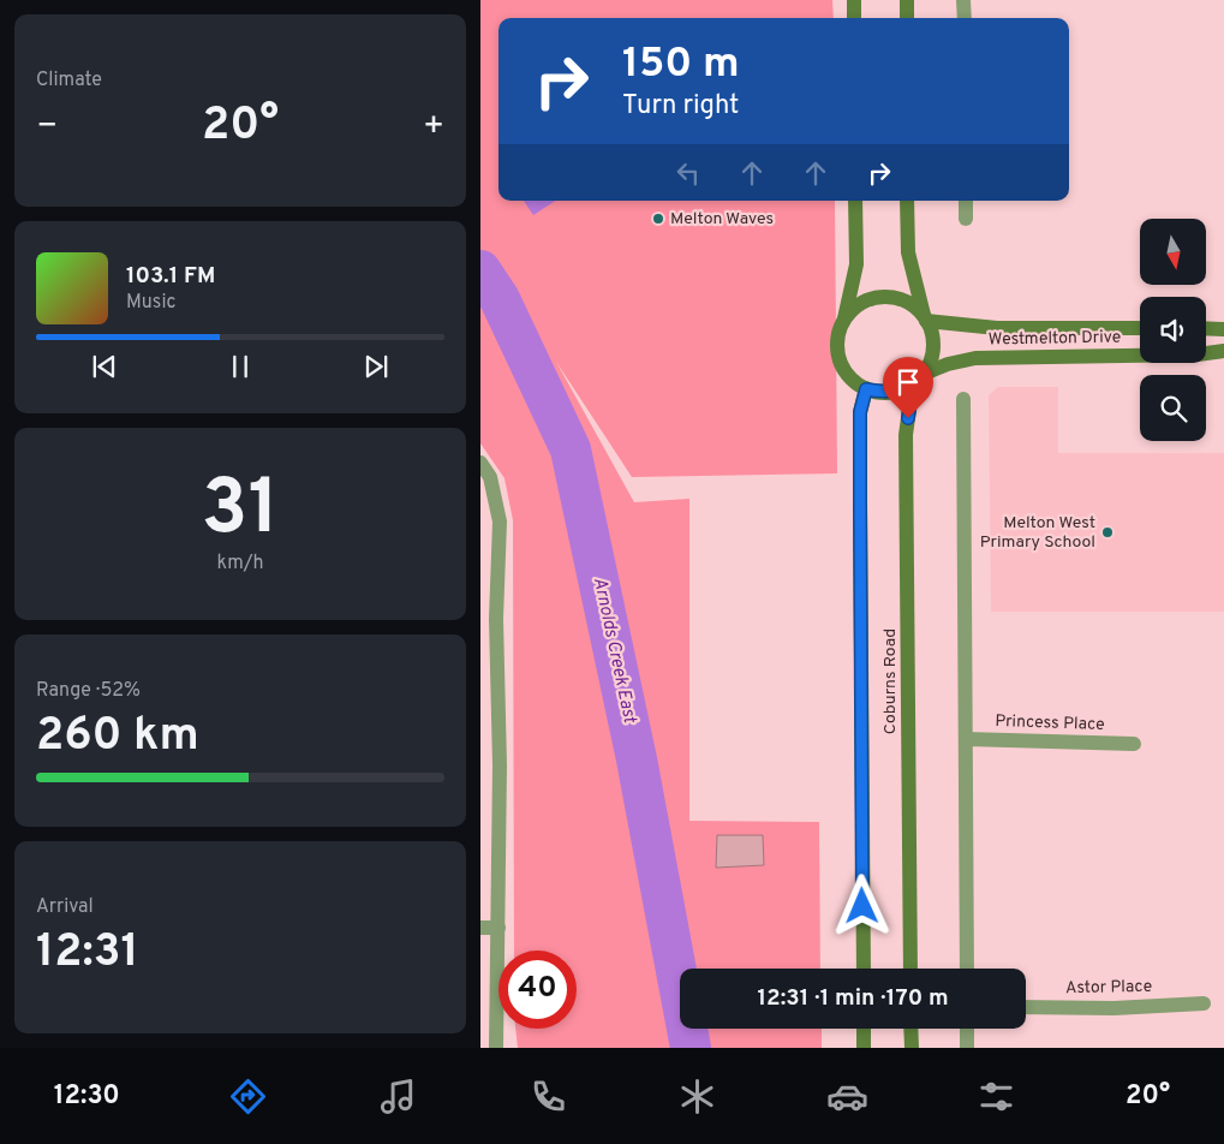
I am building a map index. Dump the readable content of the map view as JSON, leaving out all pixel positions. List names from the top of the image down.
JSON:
{
  "streets": {
    "street": [
      "Westmelton Drive",
      "Coburns Road",
      "Princess Place",
      "Astor Place"
    ]
  },
  "crossings": [
    ["Westmelton Drive", "Coburns Road"]
  ],
  "water": ["Arnolds Creek East"],
  "places": ["Melton Waves", "Melton West Primary School"],
  "north": "bottom",
  "page": {
    "tile": [
      "Climate",
      ["31", "km/h"],
      ["Range · 52%", "260 km"],
      ["Arrival", "12:31"]
    ],
    "turn": ["150 m", "Turn right"],
    "heat": ["−", "20°", "+"],
    "song": ["103.1 FM", "Music"],
    "limit": "40",
    "trip": "12:31 · 1 min · 170 m",
    "tabs": ["12:30", "20°"]
  }
}
